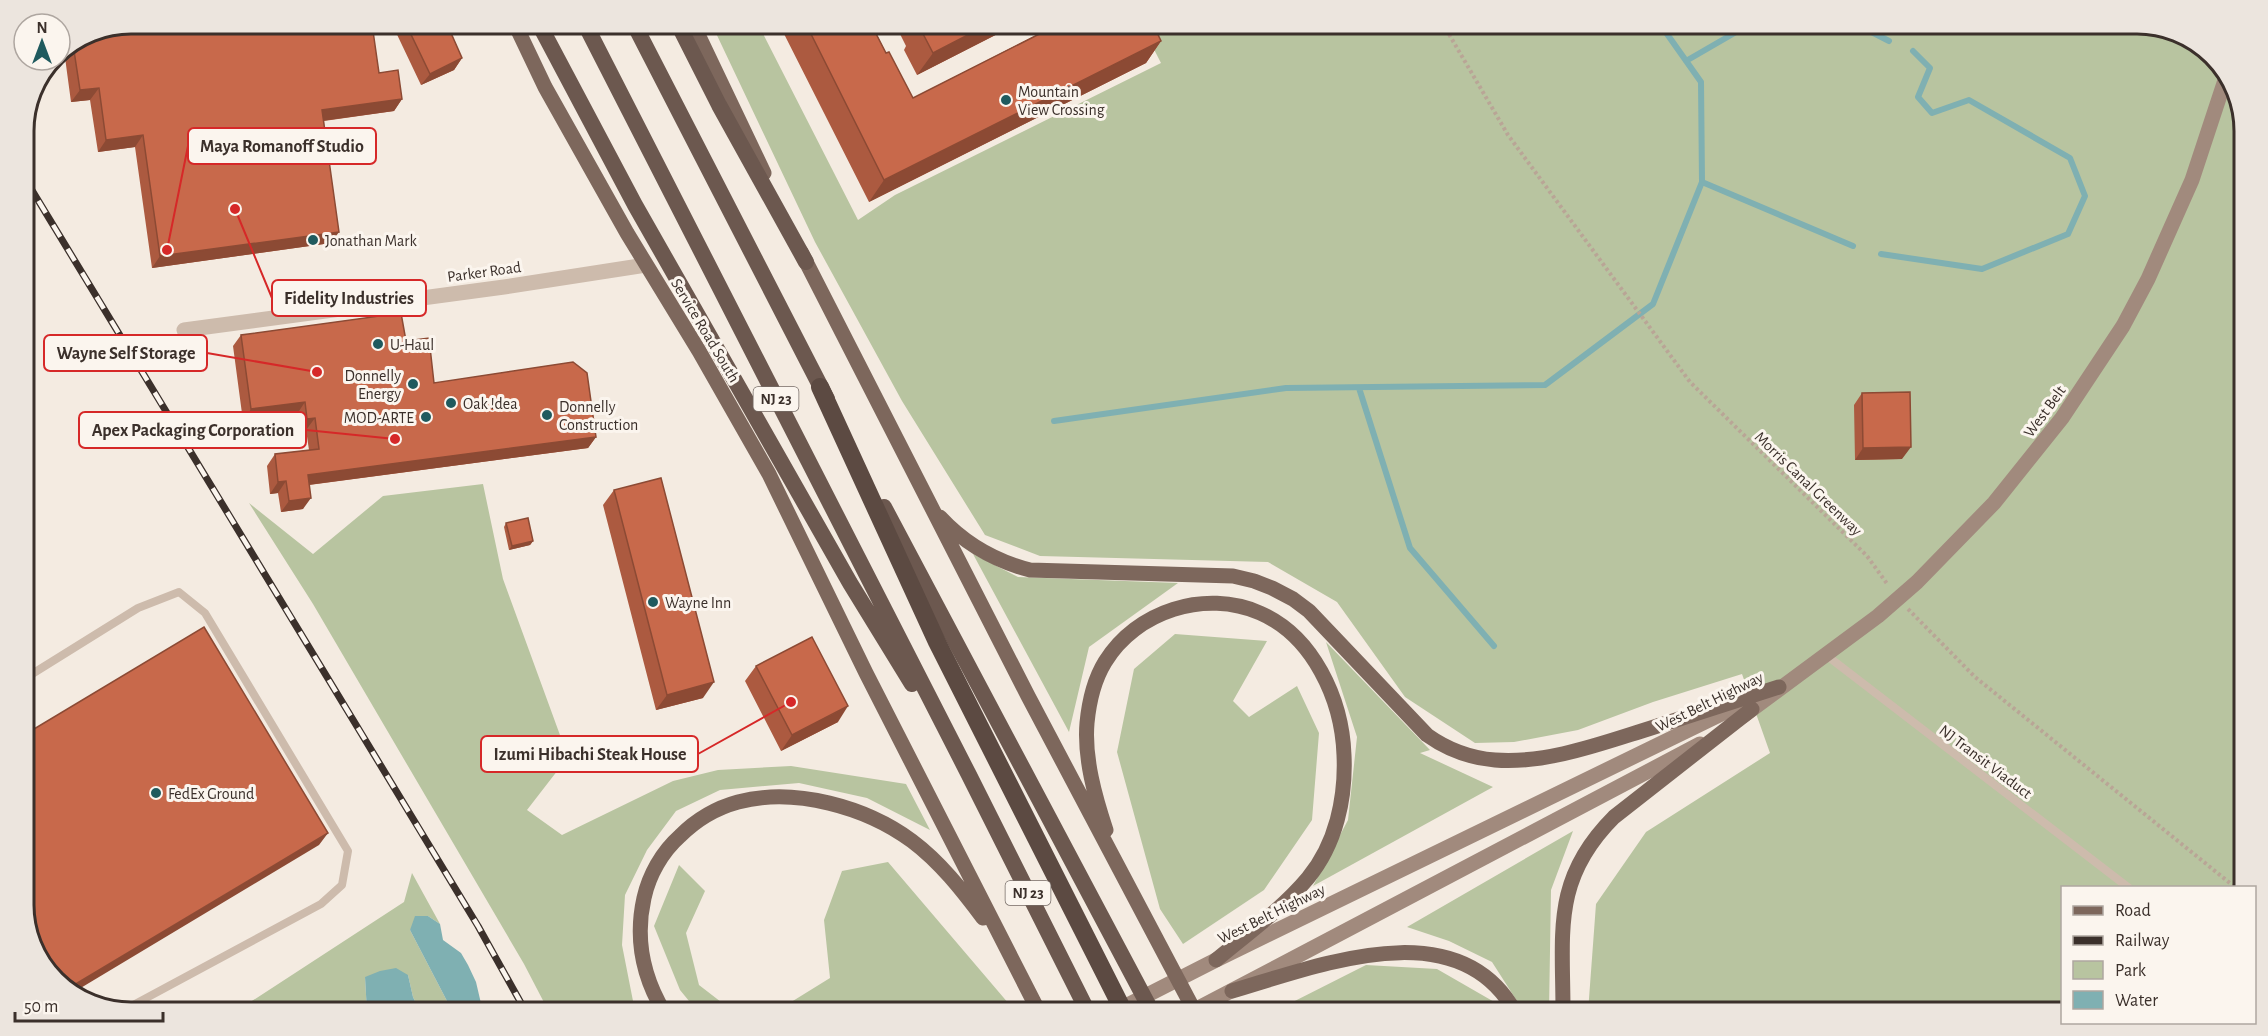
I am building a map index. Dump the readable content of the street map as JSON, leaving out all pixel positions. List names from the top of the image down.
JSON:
{
  "streets": {
    "highway": ["NJ 23"],
    "main road": ["Service Road South", "West Belt", "West Belt Highway"],
    "street": ["Parker Road"],
    "lane": ["NJ Transit Viaduct"],
    "path": ["Morris Canal Greenway"]
  },
  "crossings": [
    ["Parker Road", "Service Road South"],
    ["West Belt", "Morris Canal Greenway"],
    ["West Belt", "West Belt Highway"],
    ["West Belt", "NJ Transit Viaduct"]
  ],
  "places": [
    "Mountain View Crossing",
    "Fidelity Industries",
    "Jonathan Mark",
    "Maya Romanoff Studio",
    "U-Haul",
    "Wayne Self Storage",
    "Donnelly Energy",
    "Oak !dea",
    "Donnelly Construction",
    "MOD-ARTE",
    "Apex Packaging Corporation",
    "Wayne Inn",
    "Izumi Hibachi Steak House",
    "FedEx Ground"
  ],
  "legend": [
    "Road",
    "Railway",
    "Park",
    "Water"
  ],
  "scale_bar": "50 m",
  "north": "top"
}
